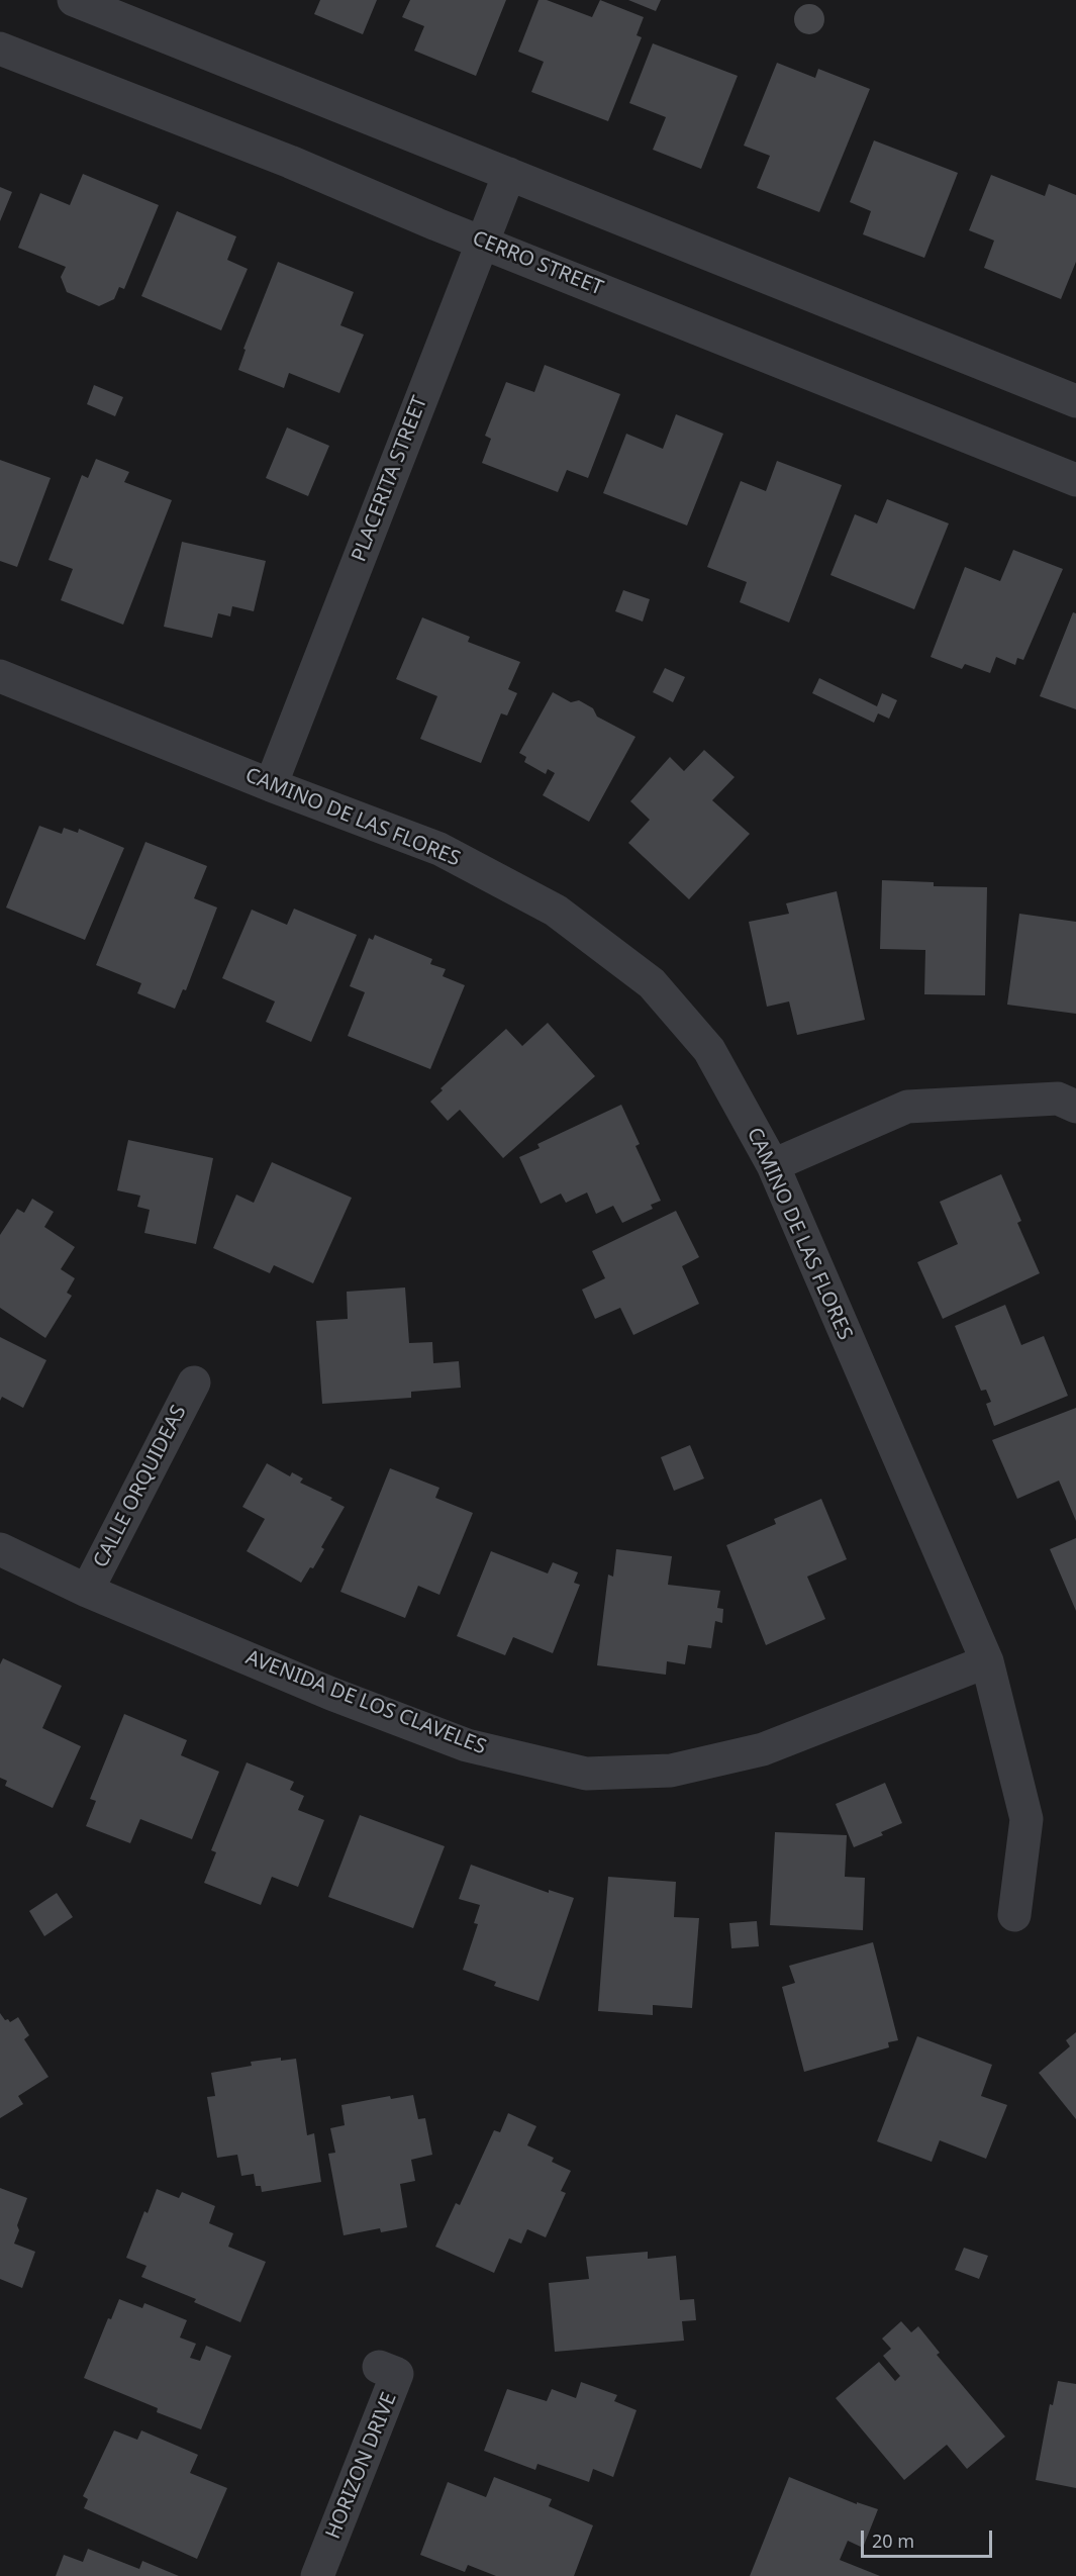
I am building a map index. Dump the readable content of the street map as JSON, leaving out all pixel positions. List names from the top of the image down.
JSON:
{
  "streets": {
    "street": [
      "CERRO STREET",
      "PLACERITA STREET",
      "CAMINO DE LAS FLORES",
      "CALLE ORQUIDEAS",
      "AVENIDA DE LOS CLAVELES",
      "HORIZON DRIVE"
    ]
  },
  "crossings": [
    ["CERRO STREET", "PLACERITA STREET"],
    ["PLACERITA STREET", "CAMINO DE LAS FLORES"],
    ["CAMINO DE LAS FLORES", "AVENIDA DE LOS CLAVELES"],
    ["CALLE ORQUIDEAS", "AVENIDA DE LOS CLAVELES"]
  ],
  "scale_bar": "20 m"
}
